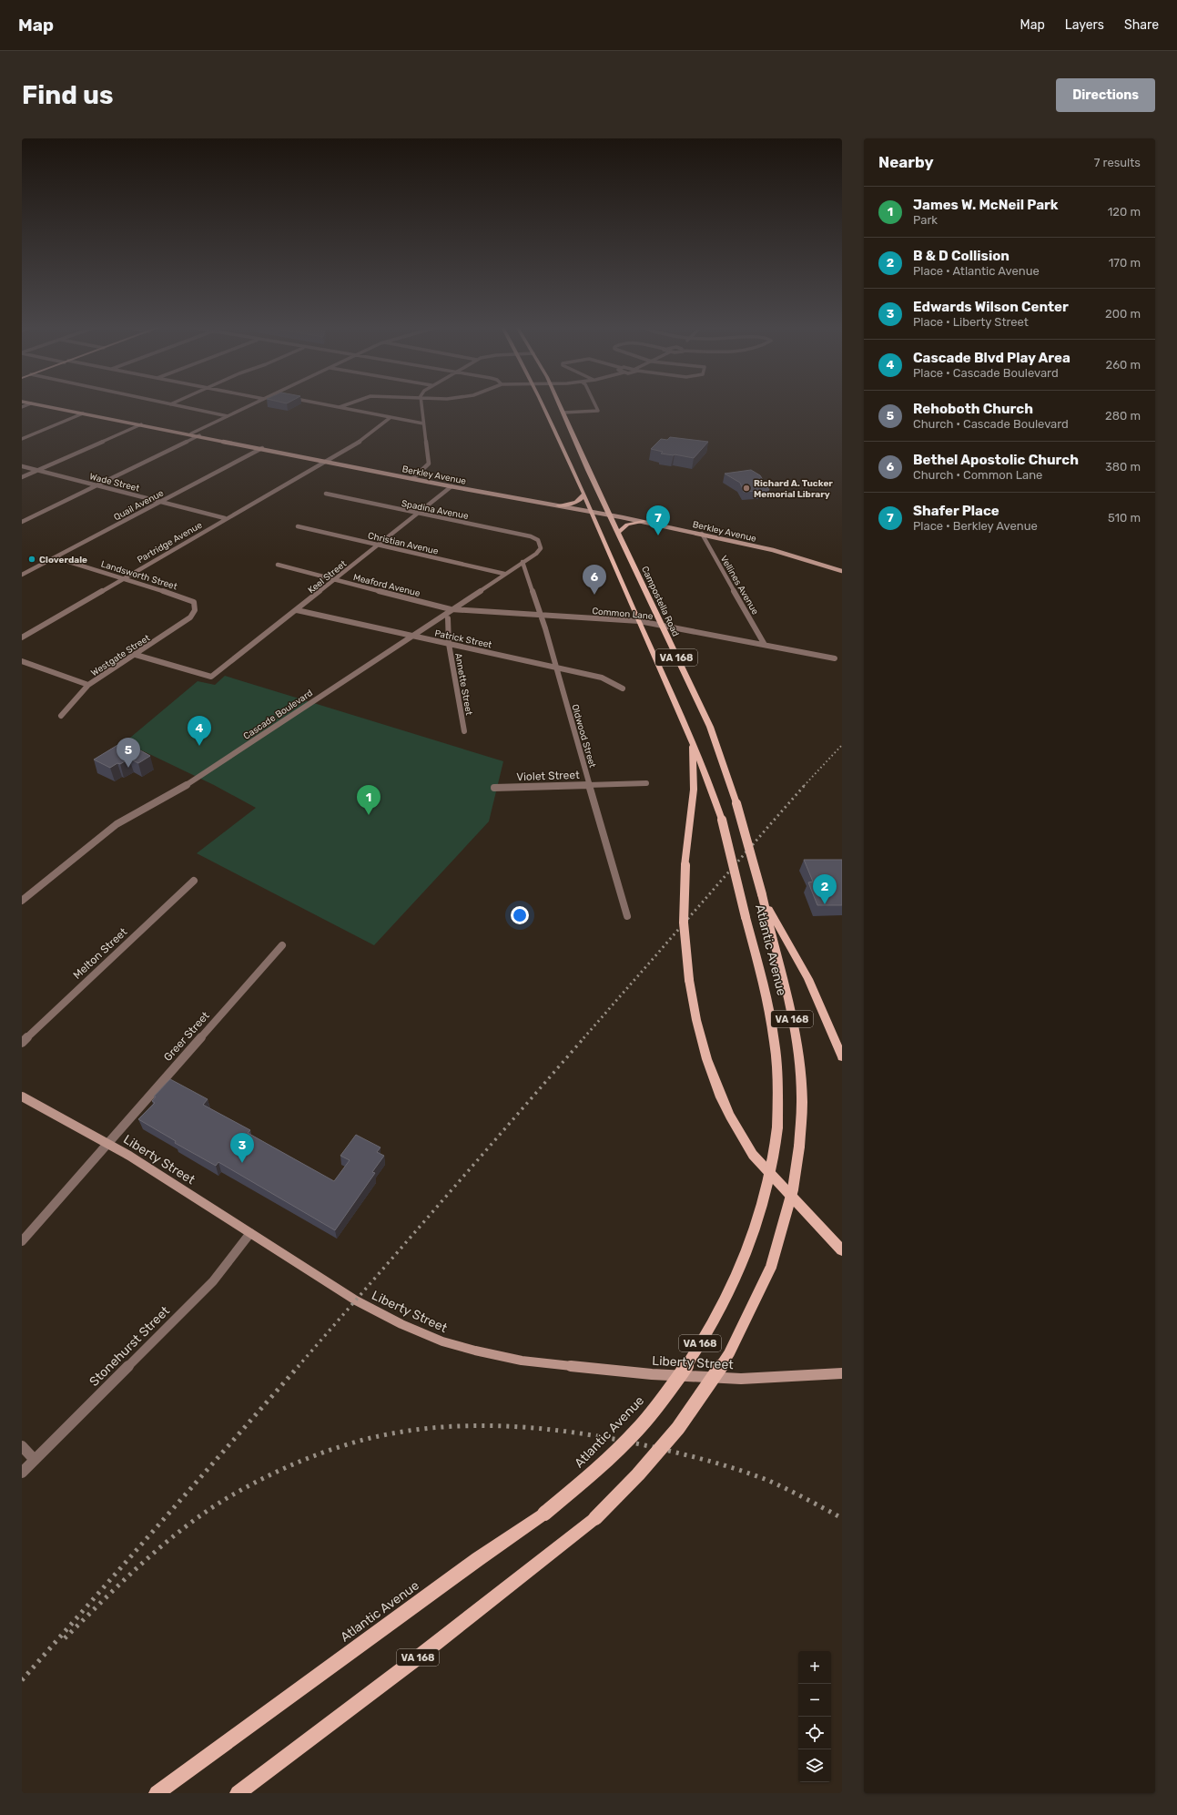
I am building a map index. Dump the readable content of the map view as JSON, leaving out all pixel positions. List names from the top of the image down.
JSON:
{
  "streets": {
    "main road": ["Campostella Road", "VA 168", "Atlantic Avenue"],
    "street": [
      "Berkley Avenue",
      "Wade Street",
      "Quail Avenue",
      "Spadina Avenue",
      "Partridge Avenue",
      "Christian Avenue",
      "Landsworth Street",
      "Keel Street",
      "Meaford Avenue",
      "Vellines Avenue",
      "Common Lane",
      "Patrick Street",
      "Westgate Street",
      "Annette Street",
      "Cascade Boulevard",
      "Oldwood Street",
      "Violet Street",
      "Melton Street",
      "Greer Street",
      "Liberty Street",
      "Stonehurst Street"
    ]
  },
  "crossings": [
    ["Berkley Avenue", "Quail Avenue"],
    ["Berkley Avenue", "Partridge Avenue"],
    ["Berkley Avenue", "Keel Street"],
    ["Berkley Avenue", "Vellines Avenue"],
    ["Berkley Avenue", "Campostella Road"],
    ["Berkley Avenue", "VA 168"],
    ["Wade Street", "Quail Avenue"],
    ["Wade Street", "Partridge Avenue"],
    ["Quail Avenue", "Landsworth Street"],
    ["Spadina Avenue", "Keel Street"],
    ["Spadina Avenue", "Cascade Boulevard"],
    ["Partridge Avenue", "Landsworth Street"],
    ["Christian Avenue", "Keel Street"],
    ["Christian Avenue", "Cascade Boulevard"],
    ["Landsworth Street", "Westgate Street"],
    ["Keel Street", "Meaford Avenue"],
    ["Keel Street", "Patrick Street"],
    ["Keel Street", "Westgate Street"],
    ["Meaford Avenue", "Common Lane"],
    ["Meaford Avenue", "Cascade Boulevard"],
    ["Vellines Avenue", "Common Lane"],
    ["Campostella Road", "Common Lane"],
    ["Campostella Road", "Atlantic Avenue"],
    ["Common Lane", "VA 168"],
    ["Common Lane", "Cascade Boulevard"],
    ["Common Lane", "Oldwood Street"],
    ["Patrick Street", "Annette Street"],
    ["Patrick Street", "Cascade Boulevard"],
    ["Patrick Street", "Oldwood Street"],
    ["VA 168", "Atlantic Avenue"],
    ["Cascade Boulevard", "Oldwood Street"],
    ["Oldwood Street", "Violet Street"],
    ["Greer Street", "Liberty Street"],
    ["Liberty Street", "Stonehurst Street"]
  ],
  "places": ["Richard A. Tucker Memorial Library", "Cloverdale"],
  "page": {
    "header": "Map",
    "nav": ["Map", "Layers", "Share"],
    "buttons": "Directions",
    "title": "Find us",
    "heading": ["Nearby", "7 results"],
    "list": [
      {
        "mark": "1",
        "name": "James W. McNeil Park",
        "note": "Park",
        "value": "120 m"
      },
      {
        "mark": "2",
        "name": "B & D Collision",
        "note": "Place · Atlantic Avenue",
        "value": "170 m"
      },
      {
        "mark": "3",
        "name": "Edwards Wilson Center",
        "note": "Place · Liberty Street",
        "value": "200 m"
      },
      {
        "mark": "4",
        "name": "Cascade Blvd Play Area",
        "note": "Place · Cascade Boulevard",
        "value": "260 m"
      },
      {
        "mark": "5",
        "name": "Rehoboth Church",
        "note": "Church · Cascade Boulevard",
        "value": "280 m"
      },
      {
        "mark": "6",
        "name": "Bethel Apostolic Church",
        "note": "Church · Common Lane",
        "value": "380 m"
      },
      {
        "mark": "7",
        "name": "Shafer Place",
        "note": "Place · Berkley Avenue",
        "value": "510 m"
      }
    ],
    "pins": [
      "7",
      "6",
      "4",
      "5",
      "1",
      "2",
      "3"
    ],
    "map_buttons": ["+", "−"]
  }
}
